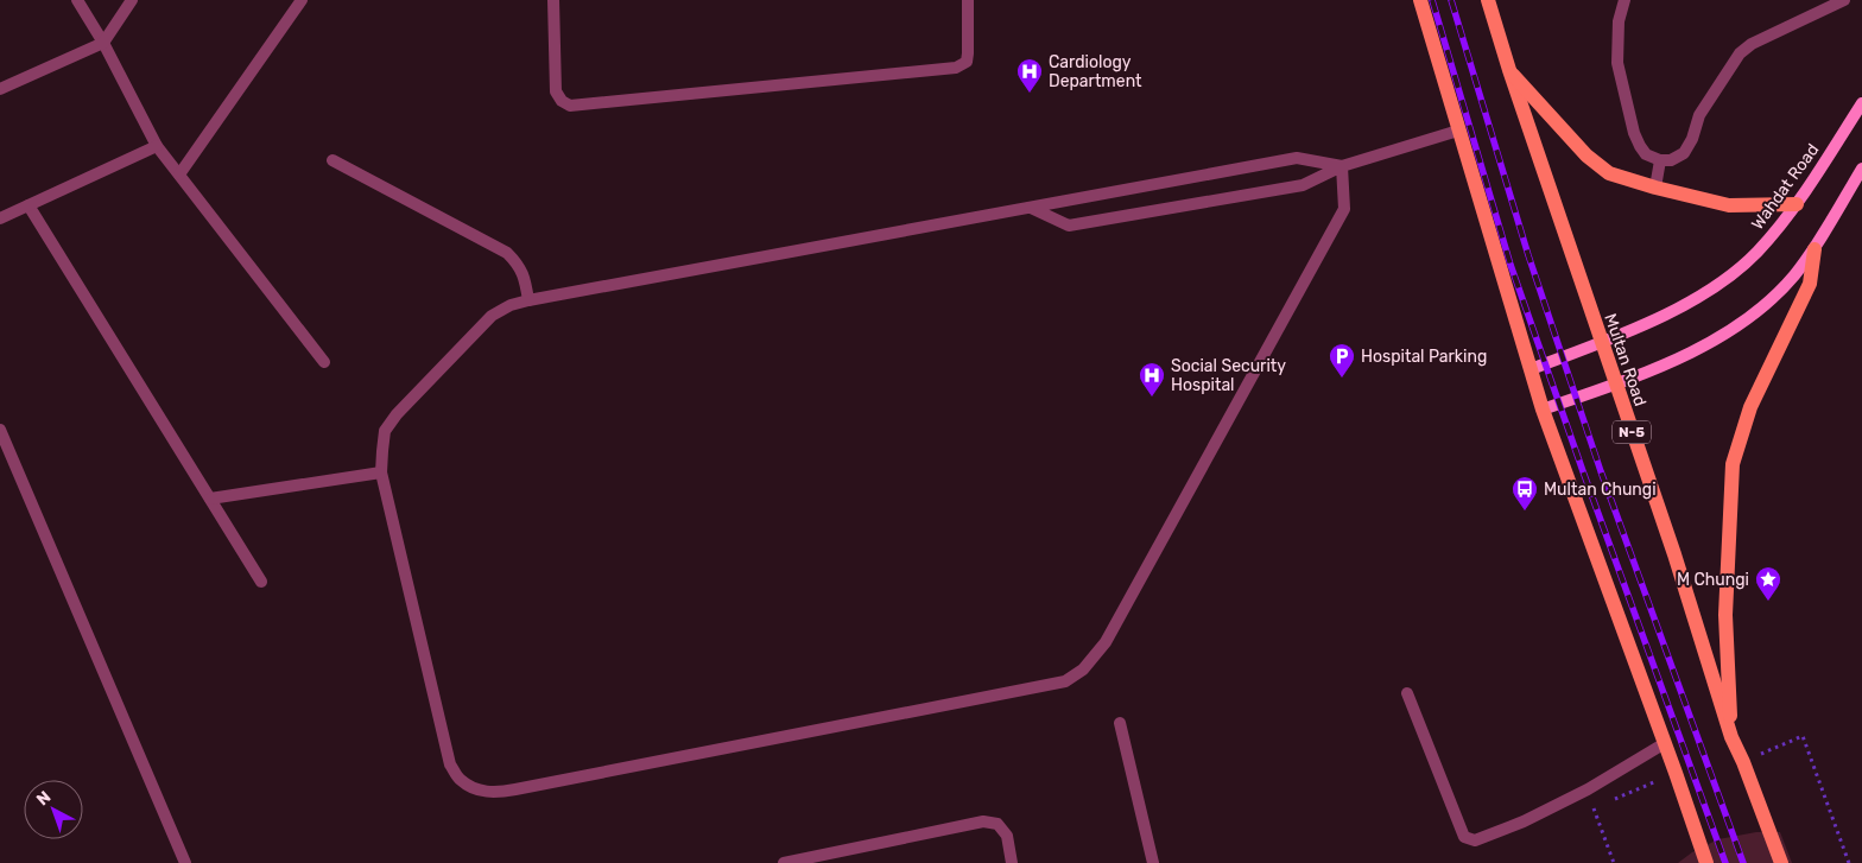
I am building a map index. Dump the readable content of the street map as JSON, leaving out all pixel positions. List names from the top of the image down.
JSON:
{
  "streets": {
    "main road": ["Wahdat Road", "Multan Road", "N-5"]
  },
  "crossings": [
    ["Wahdat Road", "Multan Road"]
  ],
  "places": {
    "hospital": ["Cardiology Department", "Social Security Hospital"],
    "parking": ["Hospital Parking"],
    "bus stop": ["Multan Chungi"],
    "place": ["M Chungi"]
  },
  "north": "top left"
}
